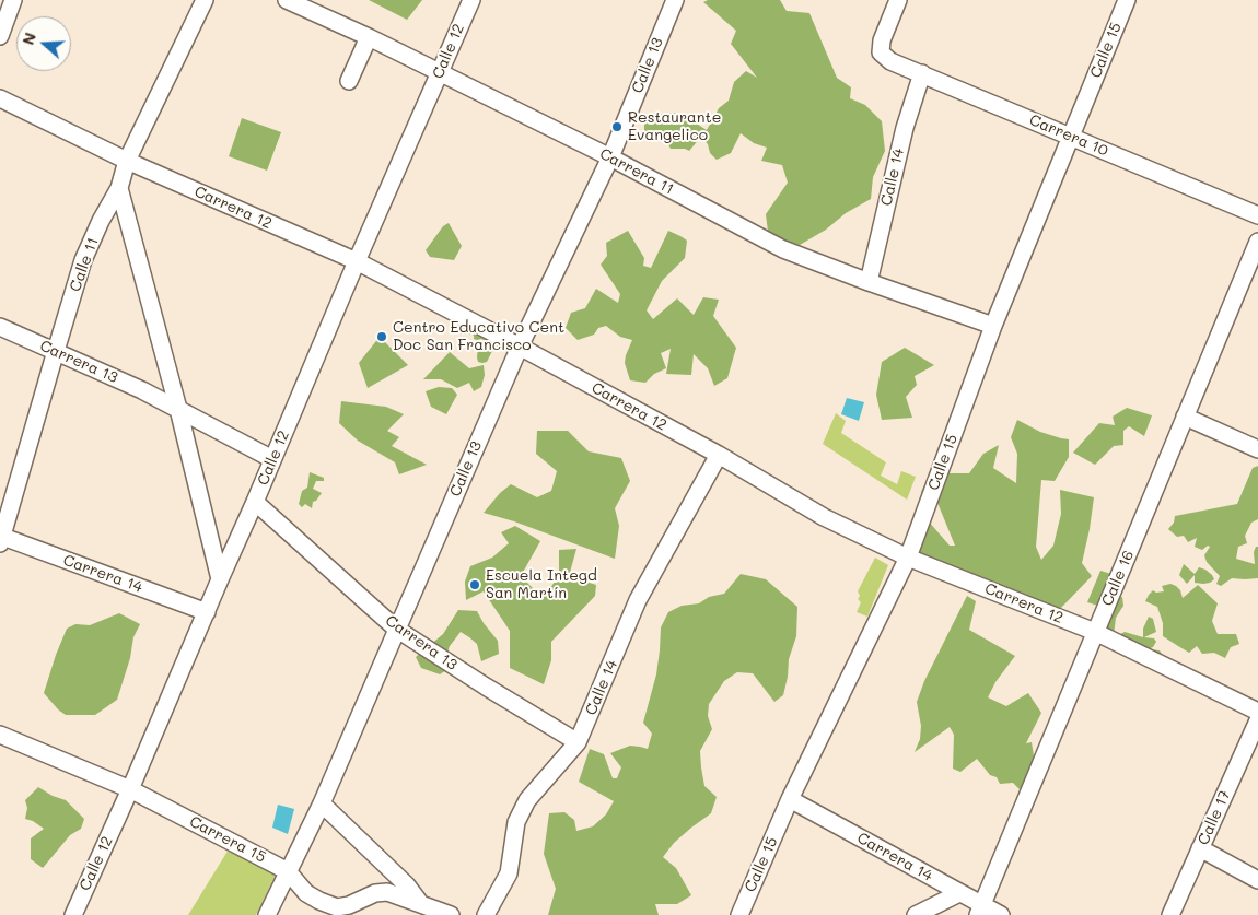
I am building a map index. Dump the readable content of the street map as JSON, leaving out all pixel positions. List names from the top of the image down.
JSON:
{
  "streets": {
    "street": [
      "Calle 15",
      "Calle 12",
      "Calle 13",
      "Carrera 10",
      "Carrera 11",
      "Calle 14",
      "Carrera 12",
      "Calle 11",
      "Carrera 13",
      "Carrera 14",
      "Calle 16",
      "Calle 17",
      "Carrera 15"
    ]
  },
  "crossings": [
    ["Calle 15", "Carrera 10"],
    ["Calle 15", "Carrera 11"],
    ["Calle 15", "Carrera 12"],
    ["Calle 15", "Carrera 14"],
    ["Calle 12", "Carrera 11"],
    ["Calle 12", "Carrera 12"],
    ["Calle 12", "Carrera 13"],
    ["Calle 12", "Carrera 14"],
    ["Calle 12", "Carrera 15"],
    ["Calle 13", "Carrera 11"],
    ["Calle 13", "Carrera 12"],
    ["Calle 13", "Carrera 13"],
    ["Calle 13", "Carrera 15"],
    ["Carrera 10", "Calle 14"],
    ["Carrera 11", "Calle 14"],
    ["Calle 14", "Carrera 12"],
    ["Calle 14", "Carrera 13"],
    ["Carrera 12", "Calle 11"],
    ["Carrera 12", "Calle 16"],
    ["Calle 11", "Carrera 13"],
    ["Calle 11", "Carrera 14"],
    ["Carrera 14", "Calle 16"]
  ],
  "places": ["Restaurante Evangelico", "Centro Educativo Cent Doc San Francisco", "Escuela Integd San Martín"],
  "north": "left"
}
